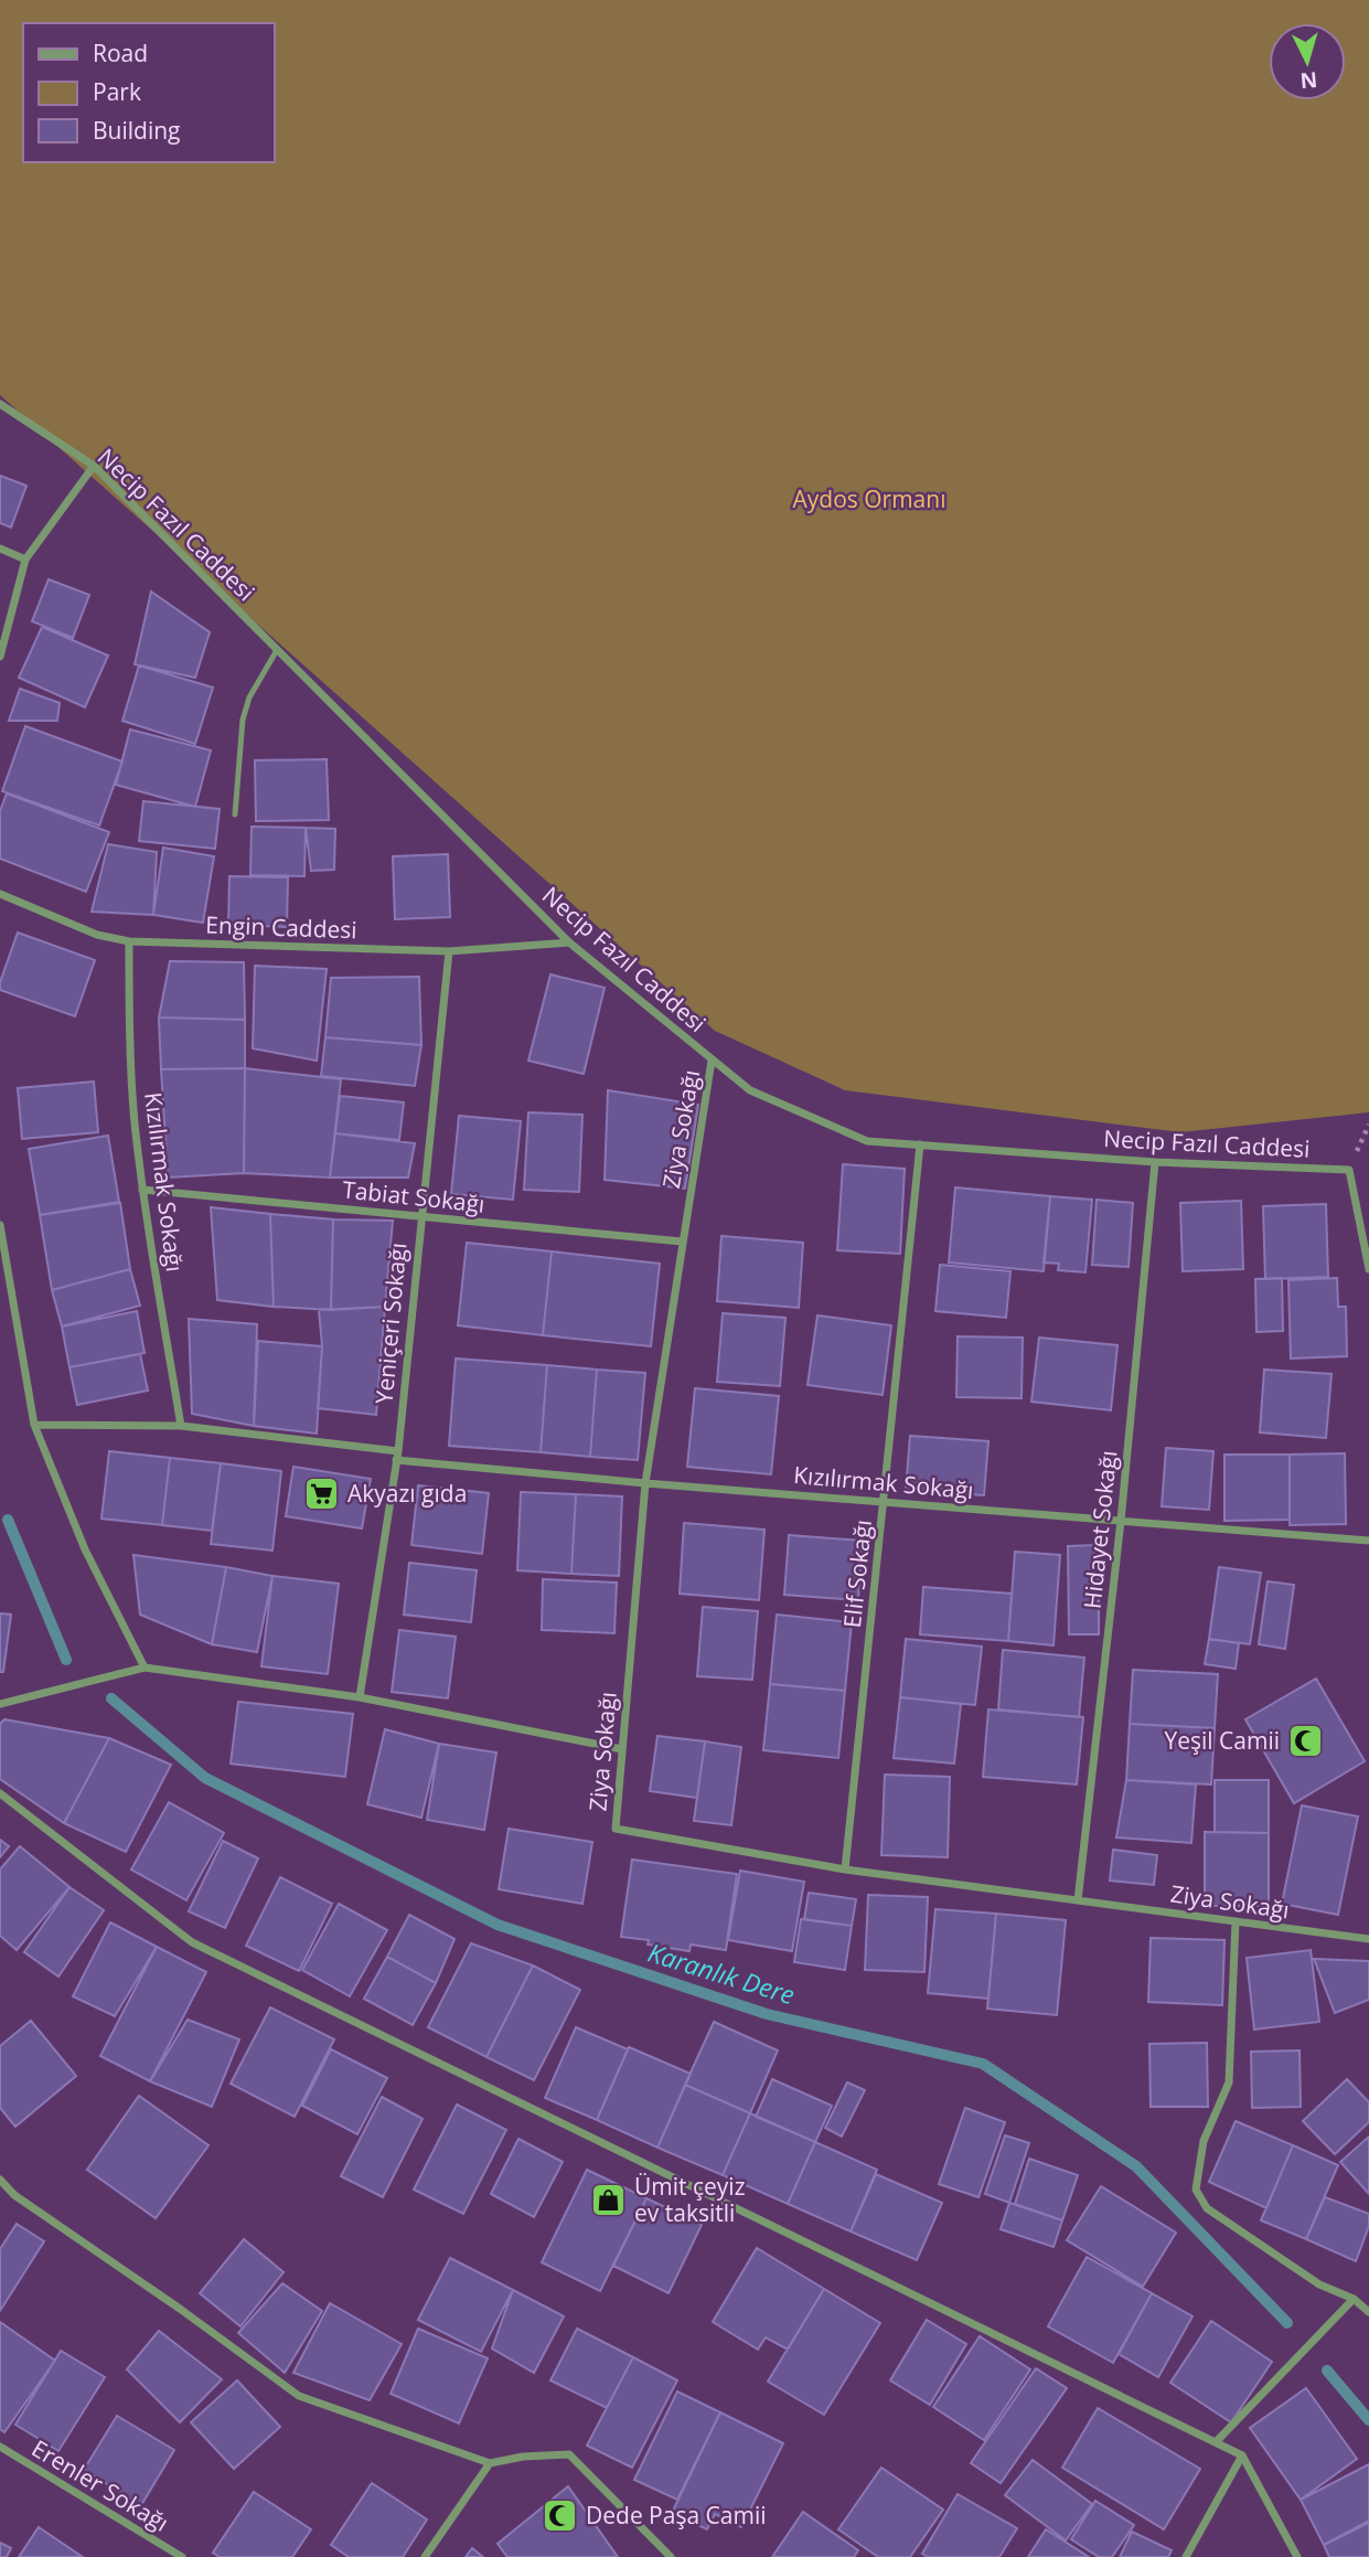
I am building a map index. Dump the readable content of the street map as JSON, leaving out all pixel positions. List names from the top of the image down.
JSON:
{
  "streets": {
    "street": [
      "Necip Fazıl Caddesi",
      "Engin Caddesi",
      "Ziya Sokağı",
      "Kızılırmak Sokağı",
      "Tabiat Sokağı",
      "Yeniçeri Sokağı",
      "Hidayet Sokağı",
      "Elif Sokağı",
      "Erenler Sokağı"
    ]
  },
  "crossings": [
    ["Necip Fazıl Caddesi", "Engin Caddesi"],
    ["Necip Fazıl Caddesi", "Ziya Sokağı"],
    ["Necip Fazıl Caddesi", "Hidayet Sokağı"],
    ["Necip Fazıl Caddesi", "Elif Sokağı"],
    ["Engin Caddesi", "Kızılırmak Sokağı"],
    ["Engin Caddesi", "Yeniçeri Sokağı"],
    ["Ziya Sokağı", "Kızılırmak Sokağı"],
    ["Ziya Sokağı", "Tabiat Sokağı"],
    ["Ziya Sokağı", "Hidayet Sokağı"],
    ["Ziya Sokağı", "Elif Sokağı"],
    ["Kızılırmak Sokağı", "Tabiat Sokağı"],
    ["Kızılırmak Sokağı", "Yeniçeri Sokağı"],
    ["Kızılırmak Sokağı", "Hidayet Sokağı"],
    ["Kızılırmak Sokağı", "Elif Sokağı"],
    ["Tabiat Sokağı", "Yeniçeri Sokağı"]
  ],
  "water": ["Karanlık Dere"],
  "parks": ["Aydos Ormanı"],
  "places": {
    "supermarket": ["Akyazı gıda"],
    "mosque": ["Yeşil Camii", "Dede Paşa Camii"],
    "shop": ["Ümit çeyiz ev taksitli"]
  },
  "legend": ["Road", "Park", "Building"],
  "north": "bottom"
}
